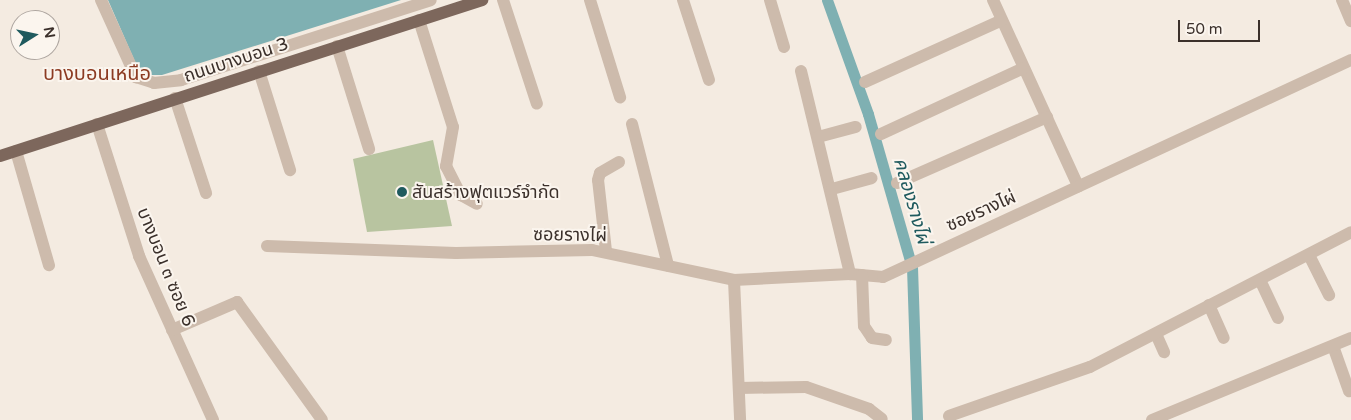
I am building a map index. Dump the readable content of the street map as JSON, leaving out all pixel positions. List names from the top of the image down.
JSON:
{
  "streets": {
    "main road": ["ถนนบางบอน 3"],
    "street": ["ซอยรางไผ่", "บางบอน ๓ ซอย 6"]
  },
  "crossings": [
    ["ถนนบางบอน 3", "บางบอน ๓ ซอย 6"]
  ],
  "districts": ["บางบอนเหนือ"],
  "water": ["คลองรางไผ่"],
  "places": ["สันสร้างฟุตแวร์จำกัด"],
  "scale_bar": "50 m",
  "north": "right"
}
